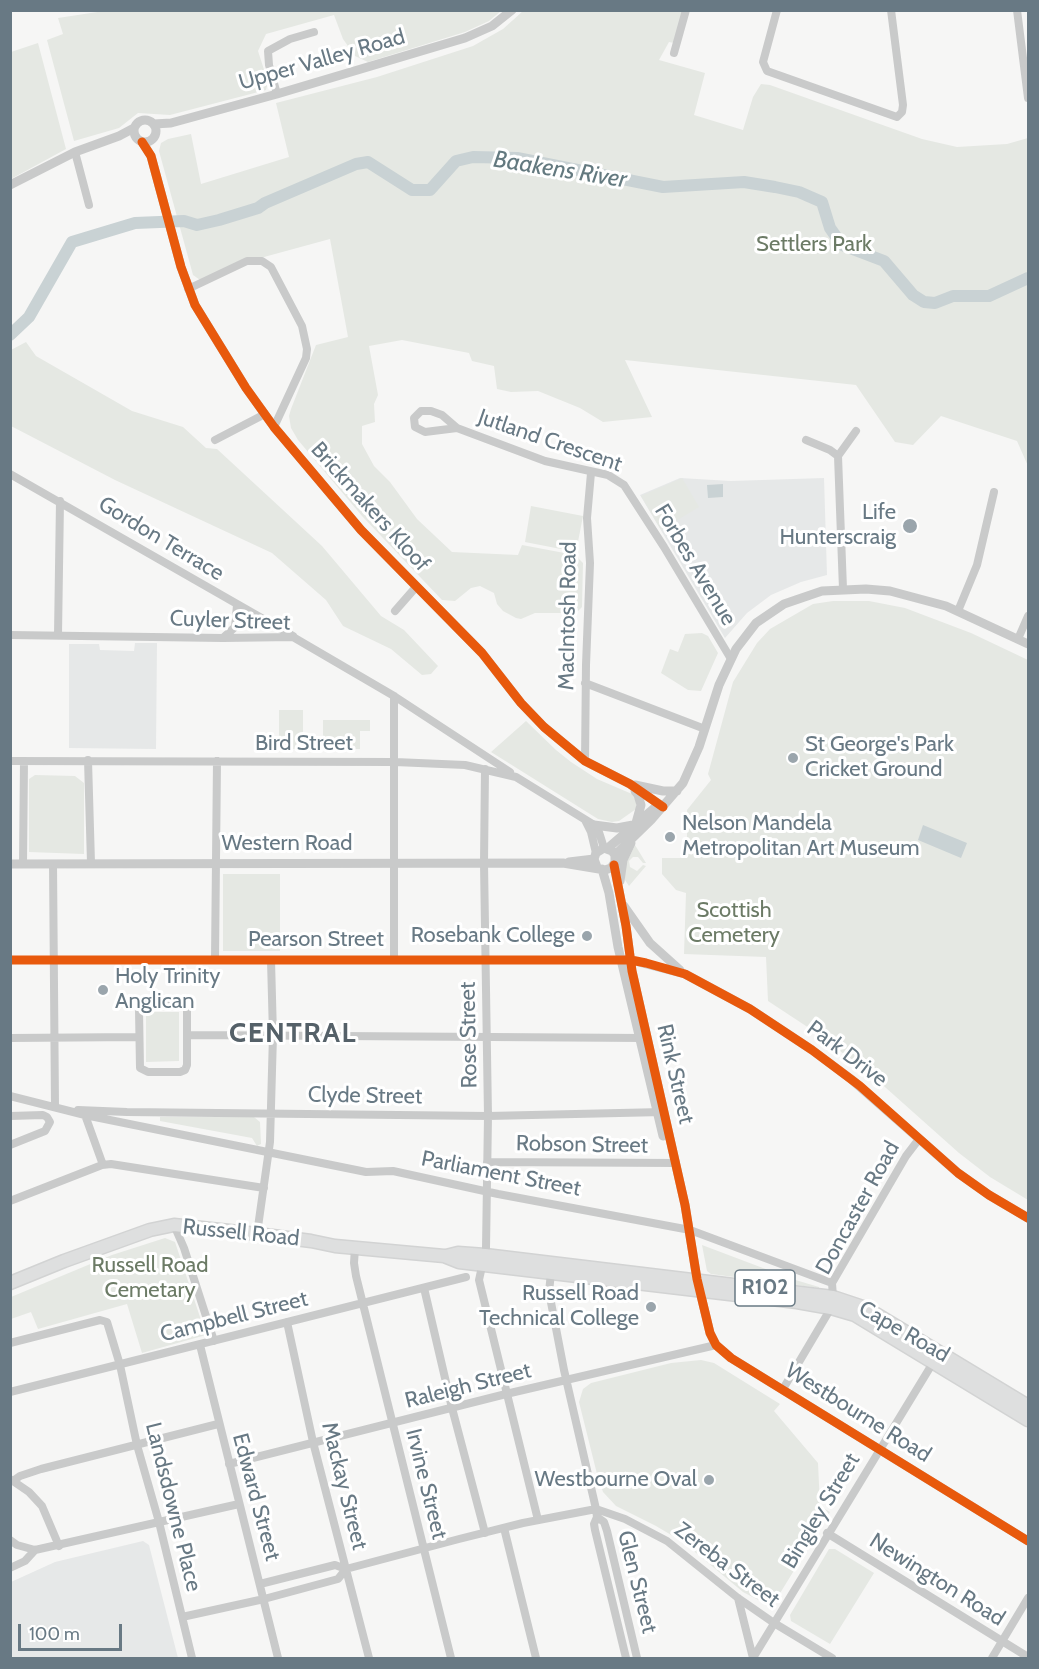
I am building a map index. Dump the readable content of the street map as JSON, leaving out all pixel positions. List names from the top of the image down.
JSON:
{
  "streets": {
    "main road": ["Russell Road", "R102", "Cape Road"],
    "street": [
      "Upper Valley Road",
      "Jutland Crescent",
      "Brickmakers Kloof",
      "Gordon Terrace",
      "Forbes Avenue",
      "MacIntosh Road",
      "Cuyler Street",
      "Bird Street",
      "Western Road",
      "Pearson Street",
      "Rose Street",
      "Park Drive",
      "Rink Street",
      "Clyde Street",
      "Robson Street",
      "Parliament Street",
      "Doncaster Road",
      "Campbell Street",
      "Raleigh Street",
      "Westbourne Road",
      "Irvine Street",
      "Mackay Street",
      "Edward Street",
      "Landsdowne Place",
      "Bingley Street",
      "Zereba Street",
      "Newington Road",
      "Glen Street"
    ]
  },
  "crossings": [
    ["Upper Valley Road", "Brickmakers Kloof"],
    ["Jutland Crescent", "Forbes Avenue"],
    ["Jutland Crescent", "MacIntosh Road"],
    ["Brickmakers Kloof", "MacIntosh Road"],
    ["Gordon Terrace", "Cuyler Street"],
    ["Cuyler Street", "Bird Street"],
    ["Bird Street", "Rose Street"],
    ["Western Road", "Rose Street"],
    ["Western Road", "Rink Street"],
    ["Pearson Street", "Rose Street"],
    ["Pearson Street", "Park Drive"],
    ["Pearson Street", "Rink Street"],
    ["Rose Street", "Clyde Street"],
    ["Rose Street", "Robson Street"],
    ["Rose Street", "Parliament Street"],
    ["Rose Street", "Russell Road"],
    ["Rose Street", "Raleigh Street"],
    ["Park Drive", "Rink Street"],
    ["Park Drive", "Doncaster Road"],
    ["Rink Street", "Clyde Street"],
    ["Rink Street", "Robson Street"],
    ["Rink Street", "Parliament Street"],
    ["Rink Street", "Russell Road"],
    ["Rink Street", "Cape Road"],
    ["Clyde Street", "Parliament Street"],
    ["Parliament Street", "Doncaster Road"],
    ["Doncaster Road", "Cape Road"],
    ["Russell Road", "Cape Road"],
    ["Russell Road", "Irvine Street"],
    ["Russell Road", "Glen Street"],
    ["Campbell Street", "Irvine Street"],
    ["Campbell Street", "Mackay Street"],
    ["Campbell Street", "Edward Street"],
    ["Campbell Street", "Landsdowne Place"],
    ["Cape Road", "Bingley Street"],
    ["Raleigh Street", "Westbourne Road"],
    ["Raleigh Street", "Irvine Street"],
    ["Raleigh Street", "Mackay Street"],
    ["Raleigh Street", "Edward Street"],
    ["Raleigh Street", "Glen Street"],
    ["Westbourne Road", "Bingley Street"],
    ["Bingley Street", "Zereba Street"],
    ["Bingley Street", "Newington Road"],
    ["Zereba Street", "Glen Street"]
  ],
  "districts": ["CENTRAL"],
  "water": ["Baakens River"],
  "parks": ["Settlers Park", "Scottish Cemetery", "Russell Road Cemetary"],
  "places": [
    "Life Hunterscraig",
    "St George's Park Cricket Ground",
    "Nelson Mandela Metropolitan Art Museum",
    "Rosebank College",
    "Holy Trinity Anglican",
    "Russell Road Technical College",
    "Westbourne Oval"
  ],
  "scale_bar": "100 m"
}
